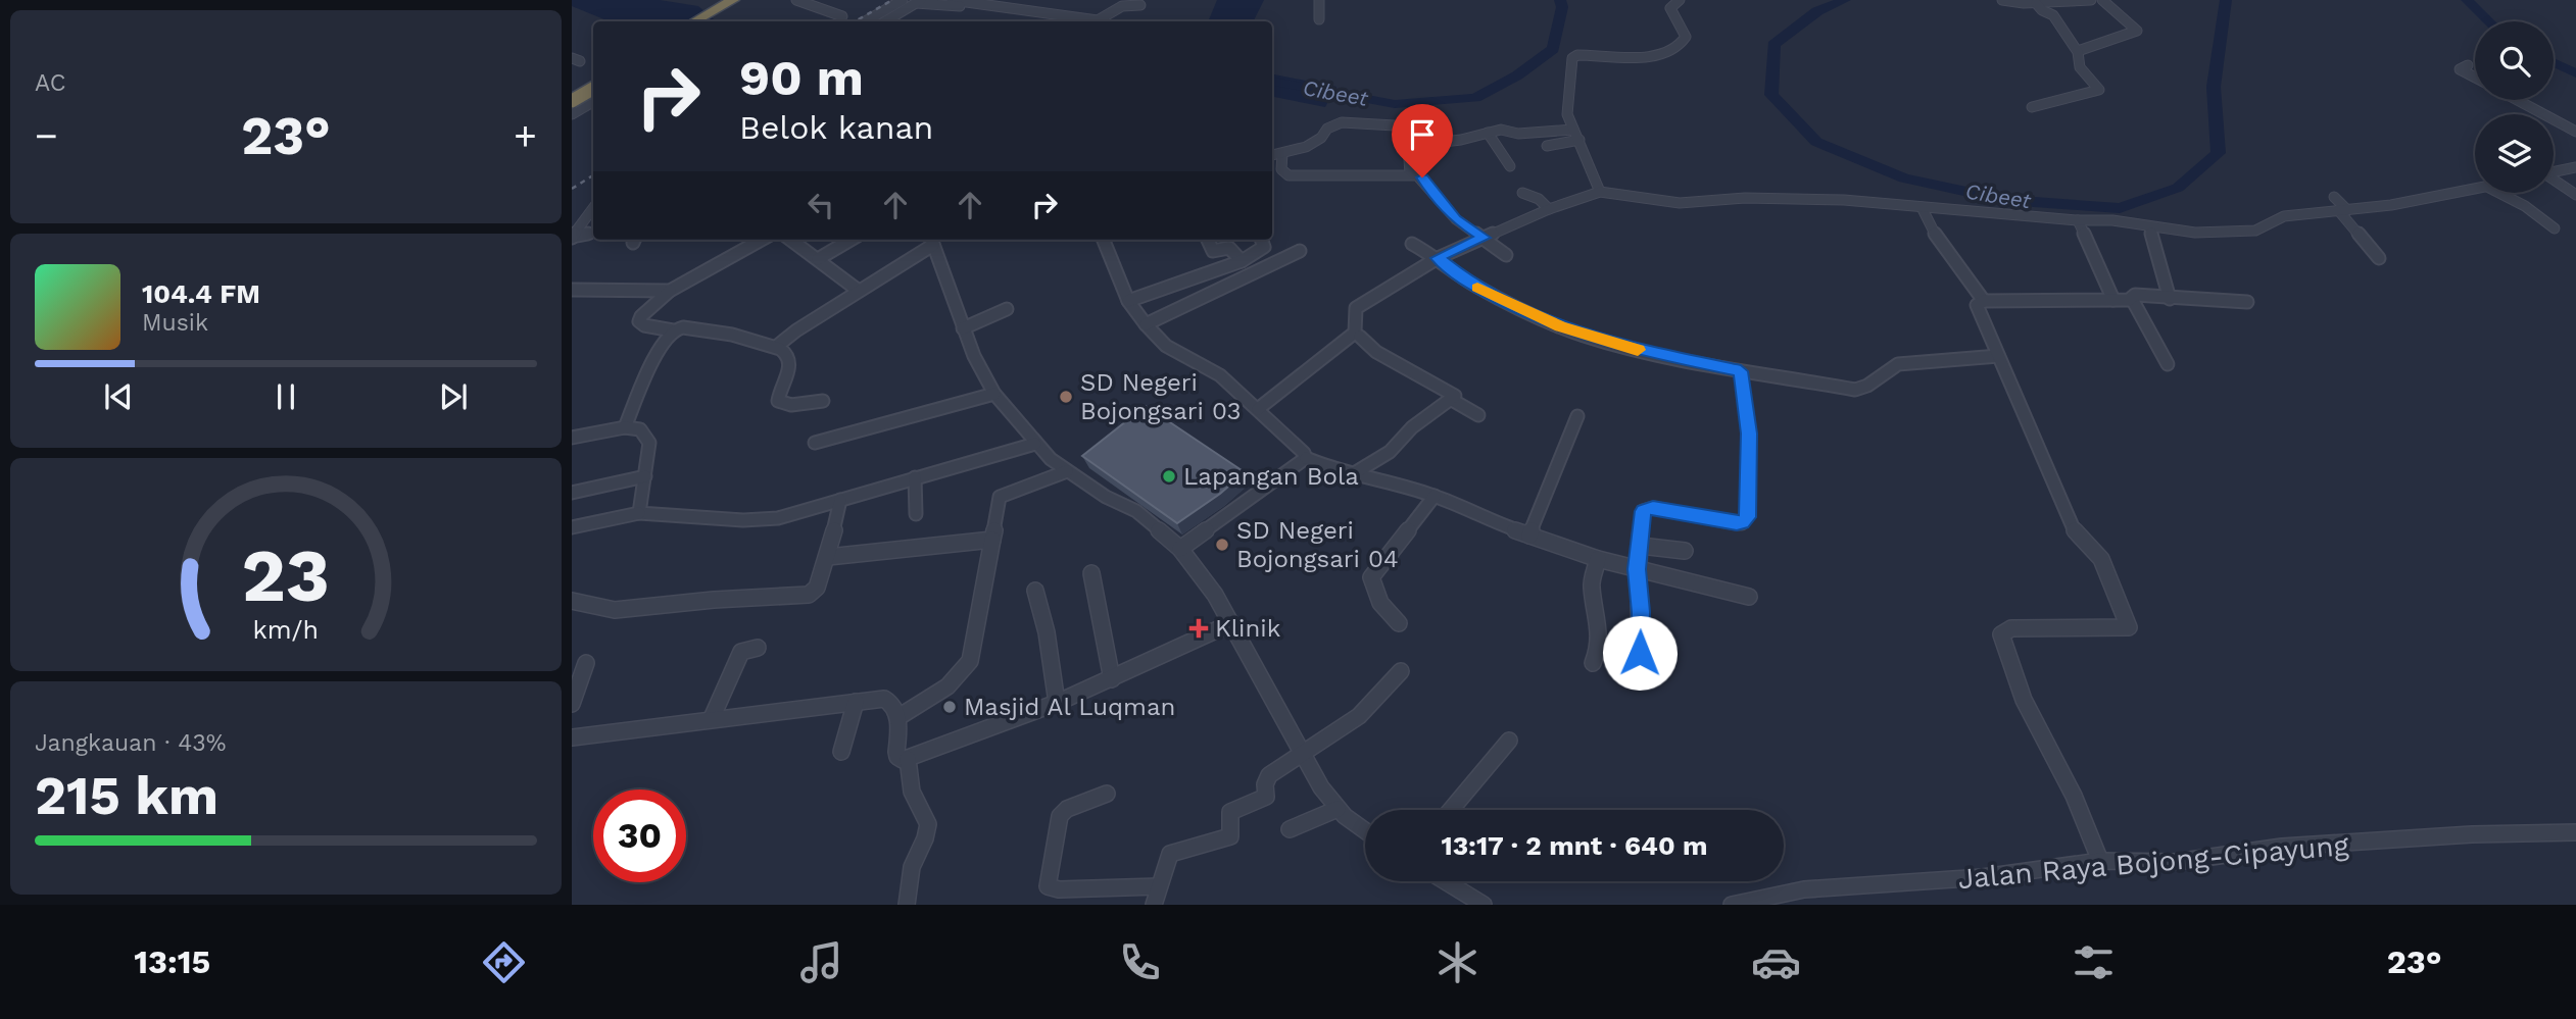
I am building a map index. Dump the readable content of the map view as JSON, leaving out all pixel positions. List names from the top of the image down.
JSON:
{
  "streets": {
    "street": ["Jalan Raya Bojong-Cipayung"]
  },
  "water": ["Cibeet"],
  "places": {
    "other": [
      "SD Negeri Bojongsari 03",
      "Lapangan Bola",
      "SD Negeri Bojongsari 04",
      "Masjid Al Luqman"
    ],
    "health": ["Klinik"]
  },
  "page": {
    "tile": [
      "AC",
      ["Jangkauan · 43%", "215 km"]
    ],
    "turn": ["90 m", "Belok kanan"],
    "heat": ["−", "23°", "+"],
    "song": ["104.4 FM", "Musik"],
    "limit": "30",
    "trip": "13:17 · 2 mnt · 640 m",
    "tabs": ["13:15", "23°"],
    "gauge": ["23", "km/h"]
  }
}
